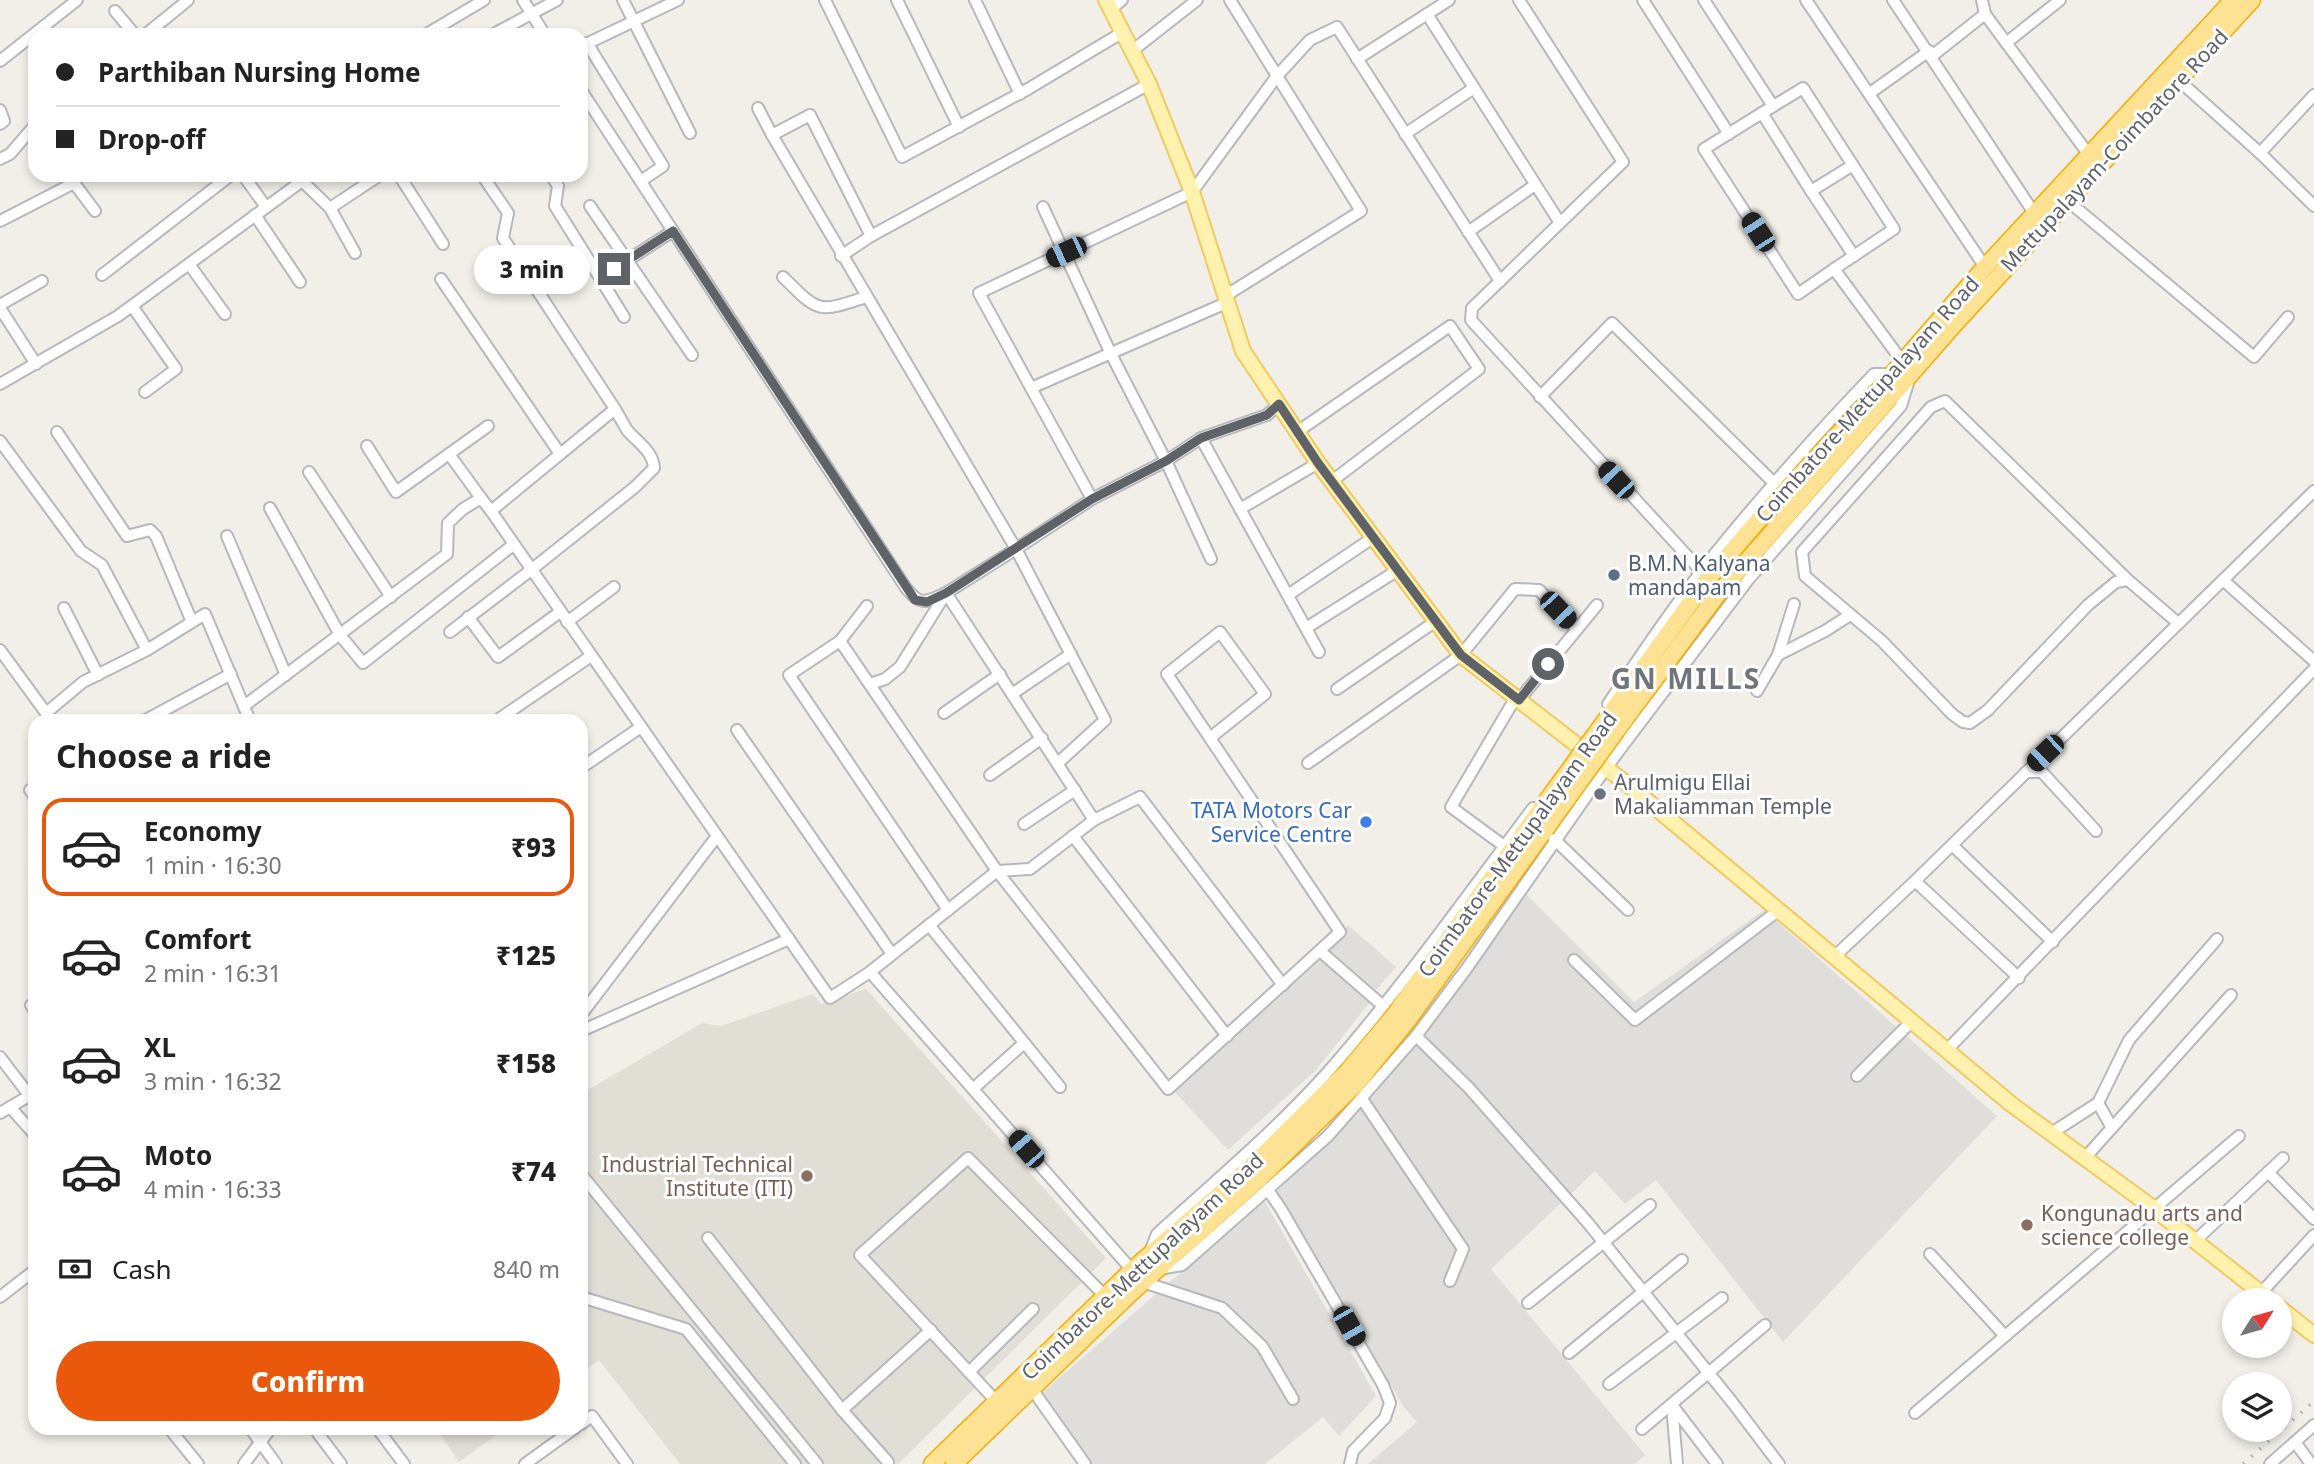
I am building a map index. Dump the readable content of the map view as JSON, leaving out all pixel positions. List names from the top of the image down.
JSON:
{
  "streets": {
    "highway": ["Mettupalayam-Coimbatore Road", "Coimbatore-Mettupalayam Road"]
  },
  "crossings": [
    ["Mettupalayam-Coimbatore Road", "Coimbatore-Mettupalayam Road"]
  ],
  "districts": ["GN MILLS"],
  "places": [
    "B.M.N Kalyana mandapam",
    "Arulmigu Ellai Makaliamman Temple",
    "TATA Motors Car Service Centre",
    "Industrial Technical Institute (ITI)",
    "Kongunadu arts and science college"
  ],
  "north": "top right",
  "page": {
    "banner": ["Parthiban Nursing Home", "Drop-off"],
    "bubble": "3 min",
    "heading": "Choose a ride",
    "list": [
      {
        "name": "Economy",
        "note": "1 min · 16:30",
        "value": "₹93"
      },
      {
        "name": "Comfort",
        "note": "2 min · 16:31",
        "value": "₹125"
      },
      {
        "name": "XL",
        "note": "3 min · 16:32",
        "value": "₹158"
      },
      {
        "name": "Moto",
        "note": "4 min · 16:33",
        "value": "₹74"
      }
    ],
    "pay": ["Cash", "840 m"],
    "buttons": "Confirm"
  }
}
